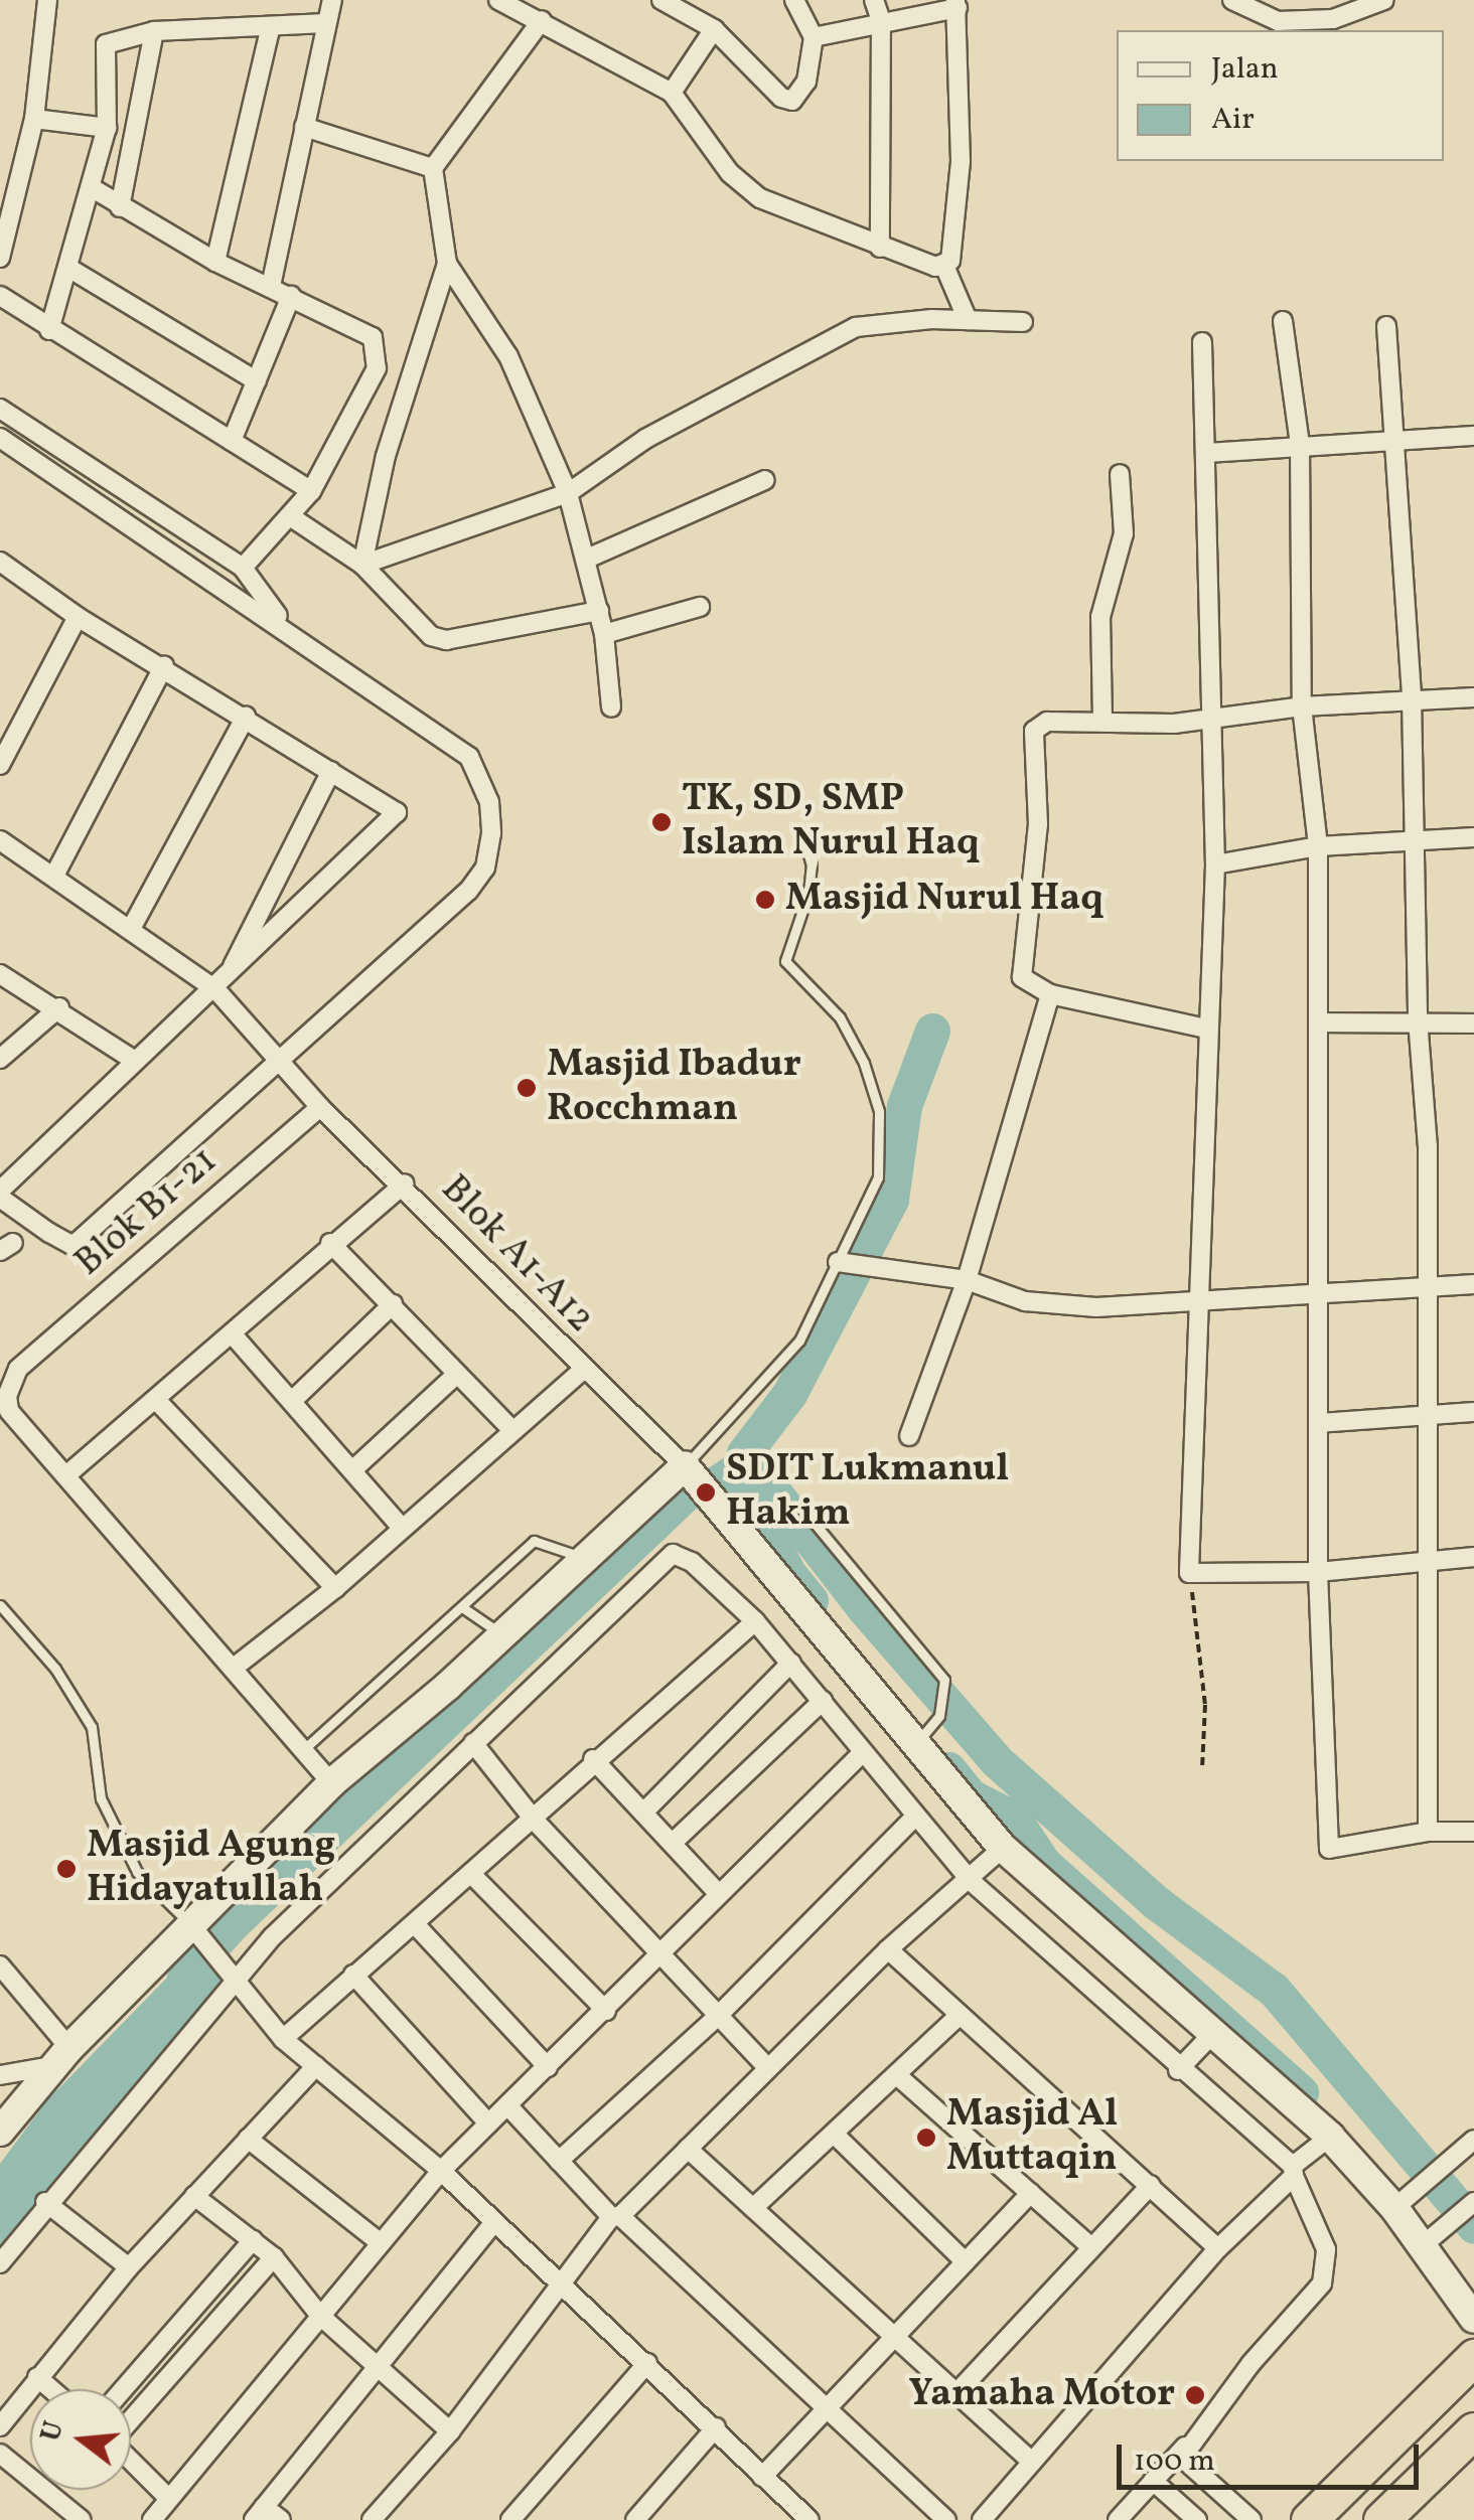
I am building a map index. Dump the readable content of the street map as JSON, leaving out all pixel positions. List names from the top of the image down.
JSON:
{
  "streets": {
    "street": ["Blok B1-21", "Blok A1-A12"]
  },
  "crossings": [
    ["Blok B1-21", "Blok A1-A12"]
  ],
  "places": [
    "TK, SD, SMP Islam Nurul Haq",
    "Masjid Nurul Haq",
    "Masjid Ibadur Rocchman",
    "SDIT Lukmanul Hakim",
    "Masjid Agung Hidayatullah",
    "Masjid Al Muttaqin",
    "Yamaha Motor"
  ],
  "legend": ["Jalan", "Air"],
  "scale_bar": "100 m",
  "north": "left"
}
